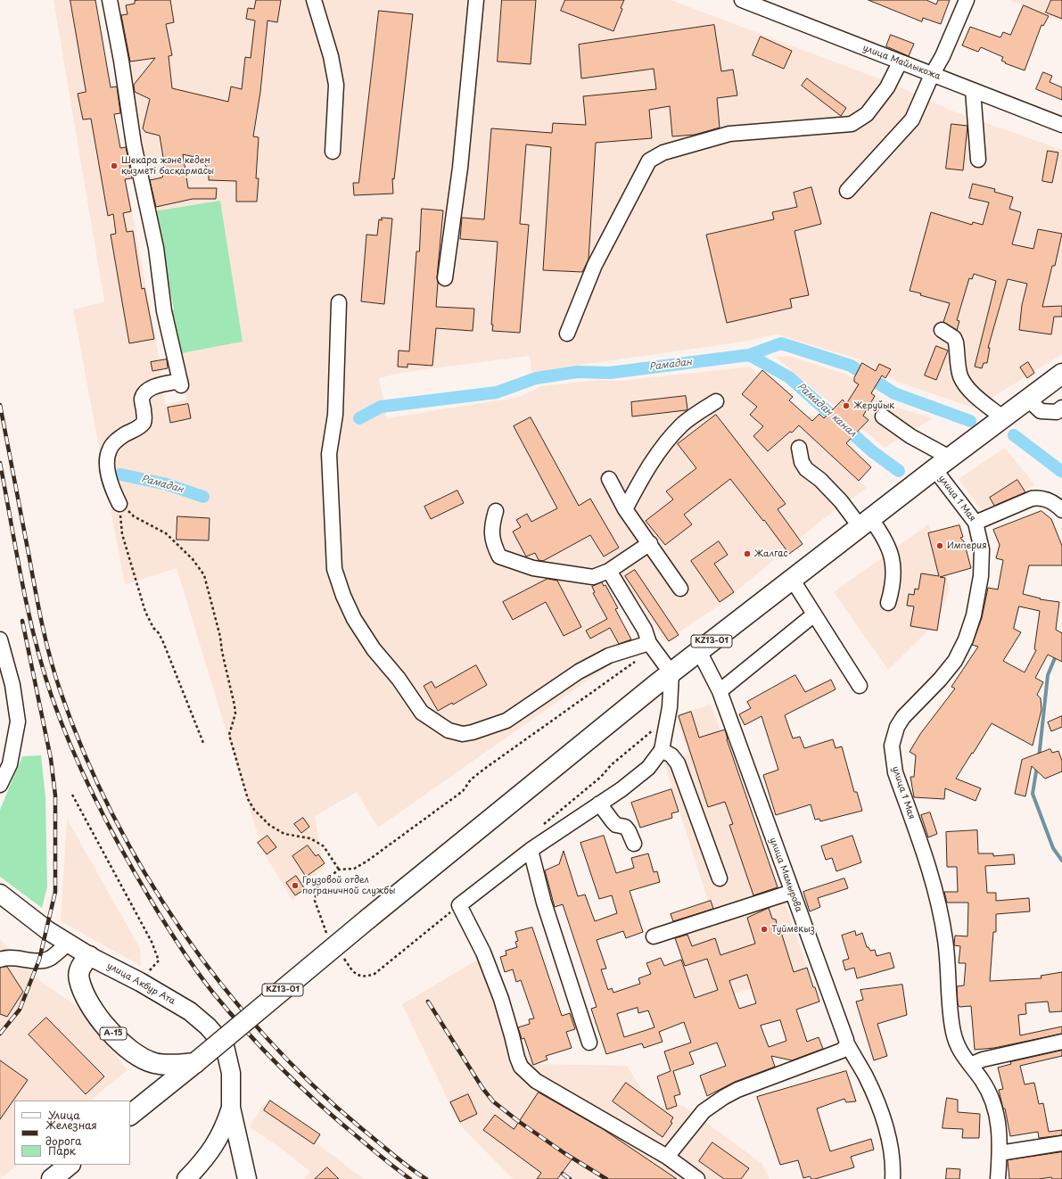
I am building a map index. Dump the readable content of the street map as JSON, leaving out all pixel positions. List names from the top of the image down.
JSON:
{
  "streets": {
    "highway": ["KZ13-01", "A-15"],
    "main road": ["улица Акбур Ата"],
    "street": ["улица Майлыкожа", "улица 1 Мая", "улица Мамырова"]
  },
  "crossings": [
    ["улица 1 Мая", "KZ13-01"],
    ["KZ13-01", "улица Мамырова"],
    ["KZ13-01", "A-15"],
    ["улица Акбур Ата", "A-15"]
  ],
  "water": ["Рамадан", "Рамадан канал"],
  "places": [
    "Шекара және кеден қызметі басқармасы",
    "Жеруйык",
    "Империя",
    "Жалгас",
    "Грузовой отдел пограничной службы",
    "Туймекыз"
  ],
  "legend": ["Улица", "Железная дорога", "Парк"]
}
